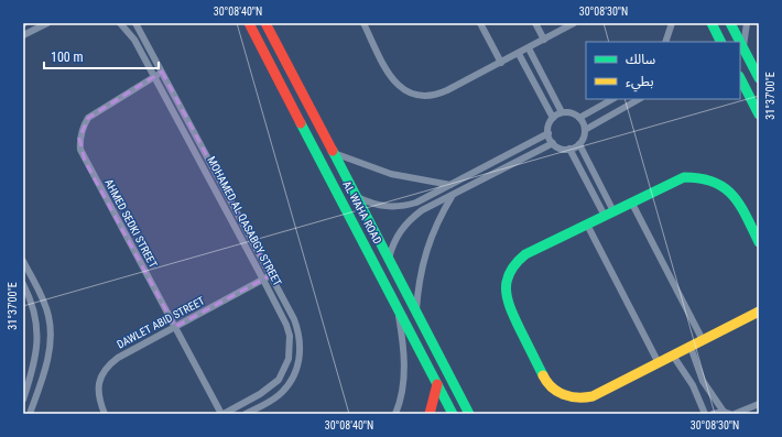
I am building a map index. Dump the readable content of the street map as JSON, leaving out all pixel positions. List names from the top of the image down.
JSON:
{
  "streets": {
    "street": [
      "AL WAHA ROAD",
      "MOHAMED AL QASABGY STREET",
      "AHMED SEDKI STREET",
      "DAWLET ABID STREET"
    ]
  },
  "crossings": [
    ["MOHAMED AL QASABGY STREET", "AHMED SEDKI STREET"],
    ["MOHAMED AL QASABGY STREET", "DAWLET ABID STREET"],
    ["AHMED SEDKI STREET", "DAWLET ABID STREET"]
  ],
  "legend": ["سالك", "بطيء"],
  "scale_bar": "100 m",
  "coordinates": ["30°08'40\"N", "30°08'30\"N", "31°37'00\"E"]
}
